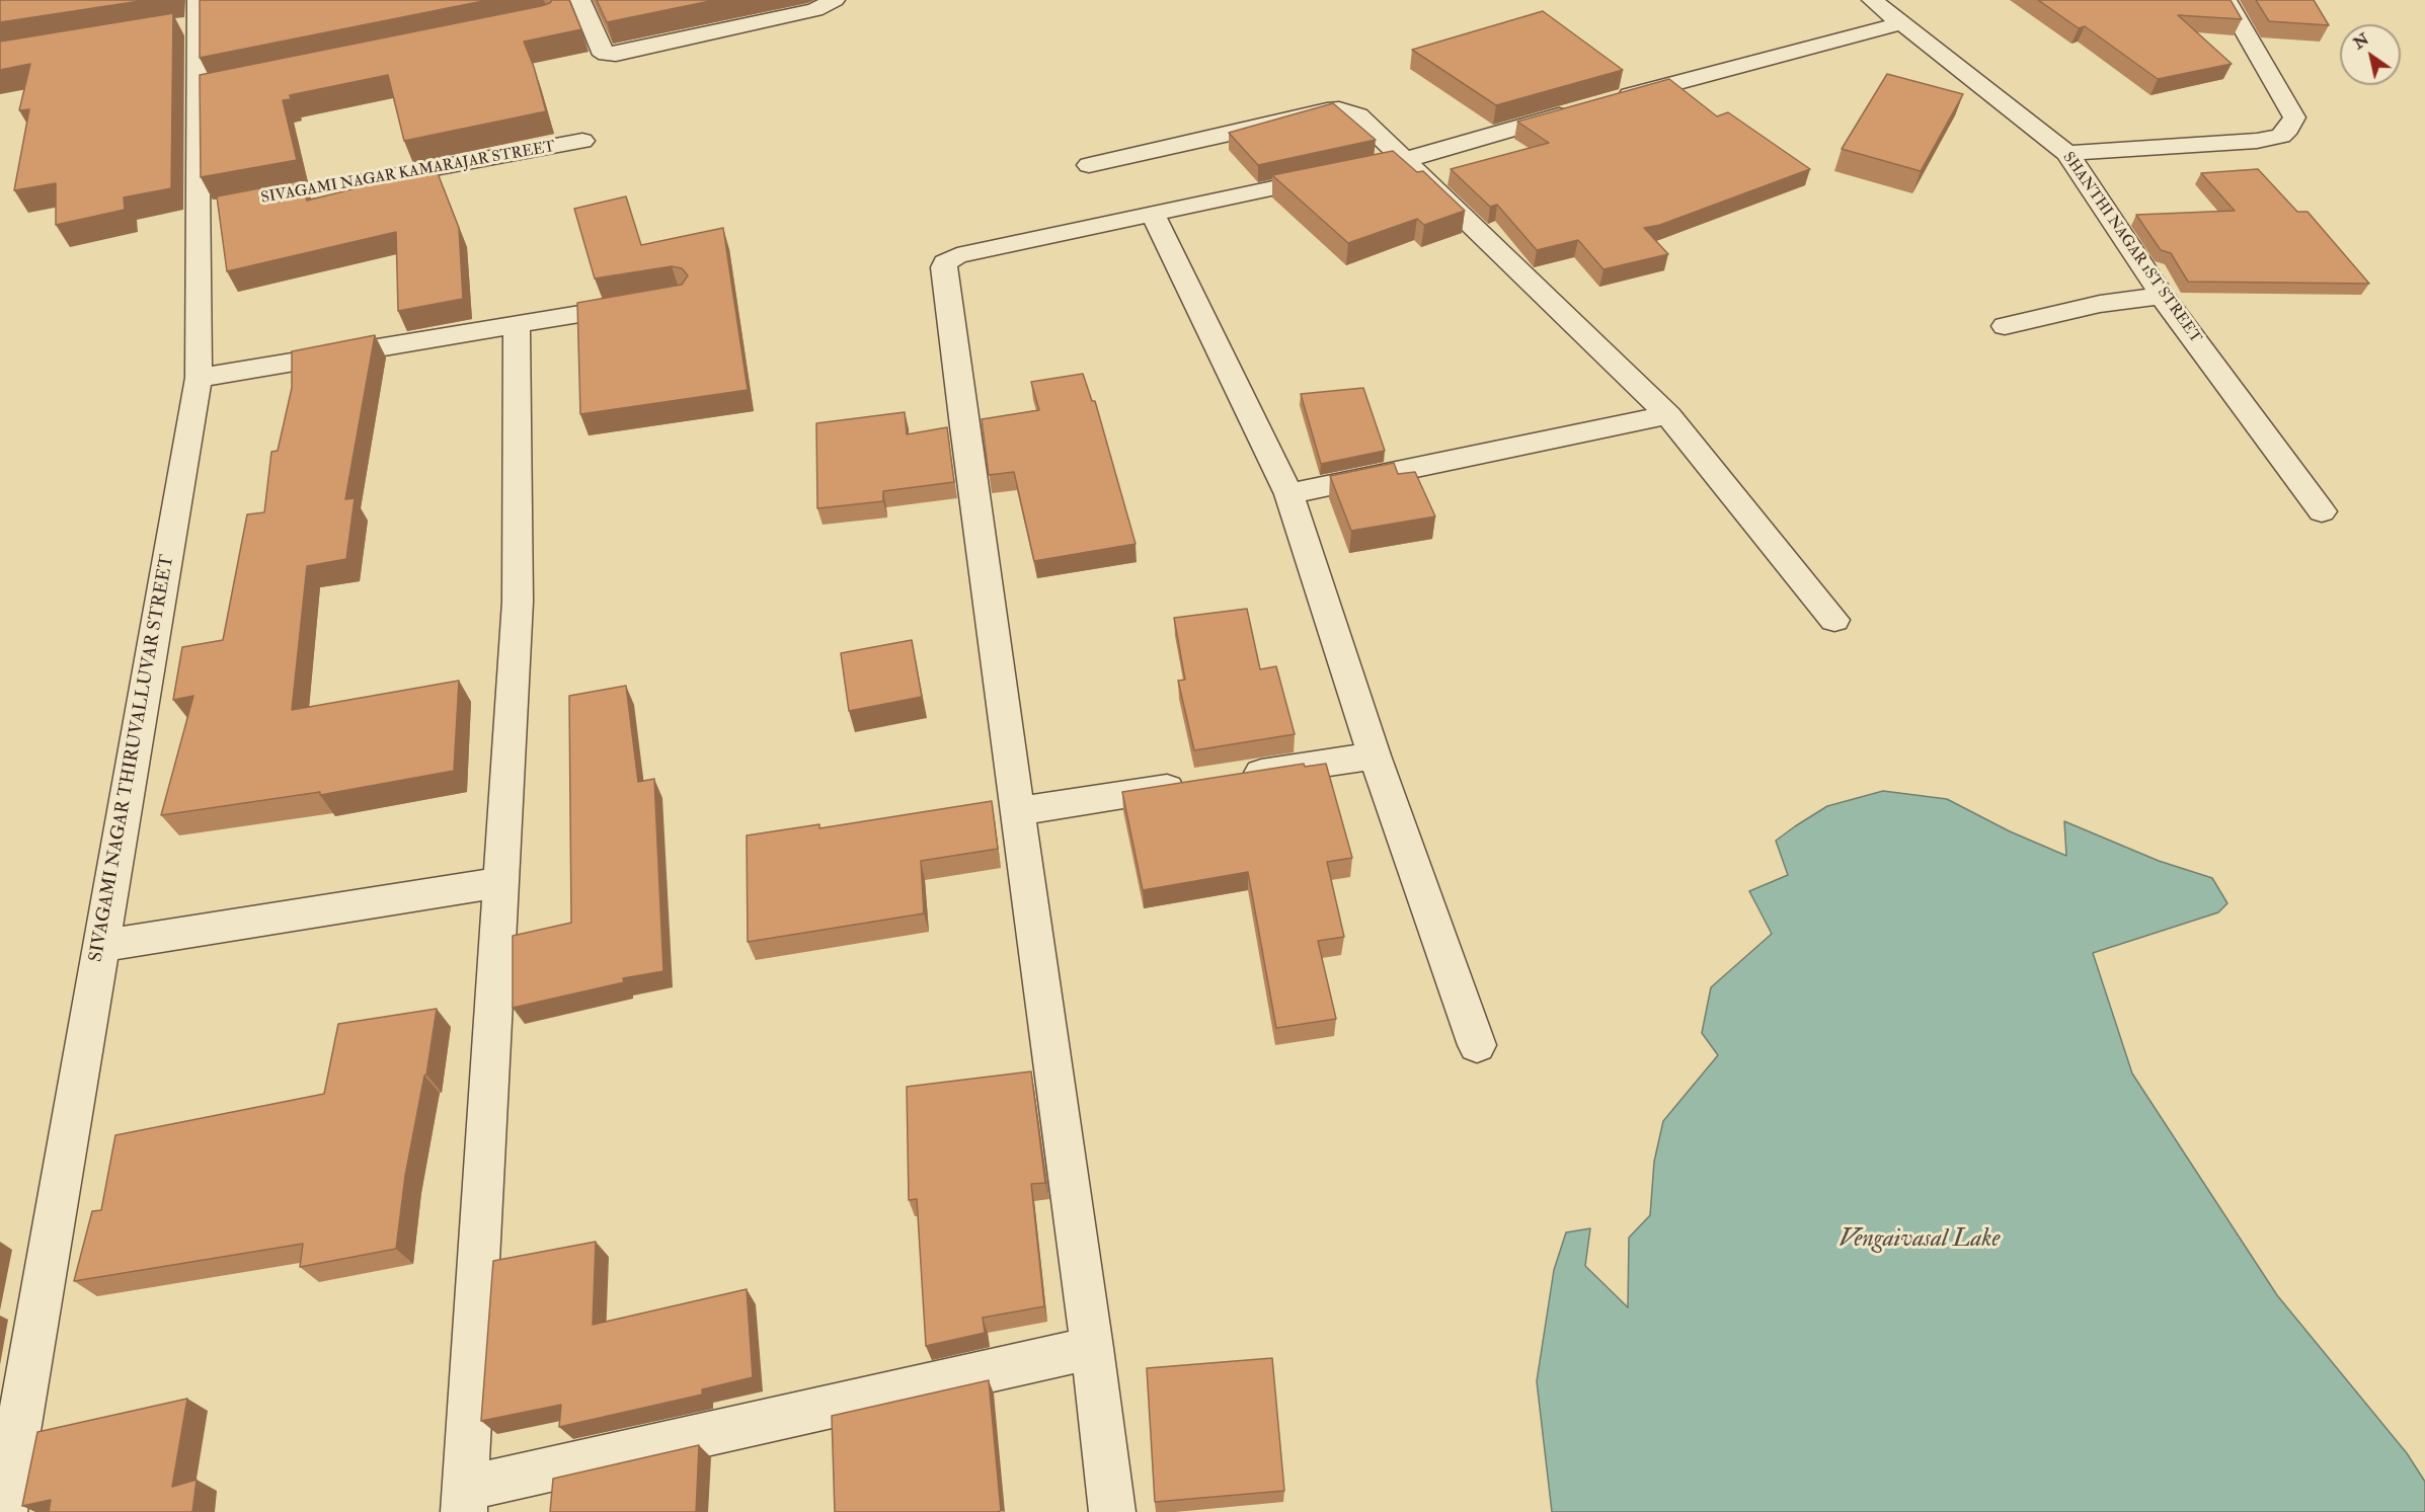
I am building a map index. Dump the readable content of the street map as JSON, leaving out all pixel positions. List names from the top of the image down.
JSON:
{
  "streets": {
    "street": ["SIVAGAMI NAGAR KAMARAJAR STREET", "SHANTHI NAGAR 1ST STREET", "SIVAGAMI NAGAR THIRUVALLUVAR STREET"]
  },
  "crossings": [
    ["SIVAGAMI NAGAR KAMARAJAR STREET", "SIVAGAMI NAGAR THIRUVALLUVAR STREET"]
  ],
  "water": ["Vengaivasal Lake"],
  "north": "top left"
}
